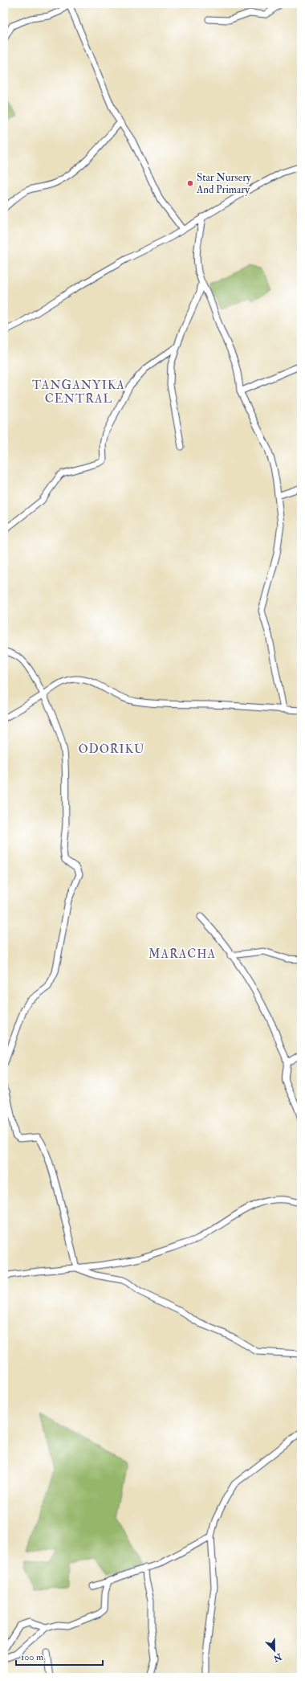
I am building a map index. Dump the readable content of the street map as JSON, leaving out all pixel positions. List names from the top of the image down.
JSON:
{
  "districts": ["TANGANYIKA CENTRAL", "ODORIKU", "MARACHA"],
  "places": ["Star Nursery And Primary"],
  "scale_bar": "100 m",
  "north": "bottom right"
}
